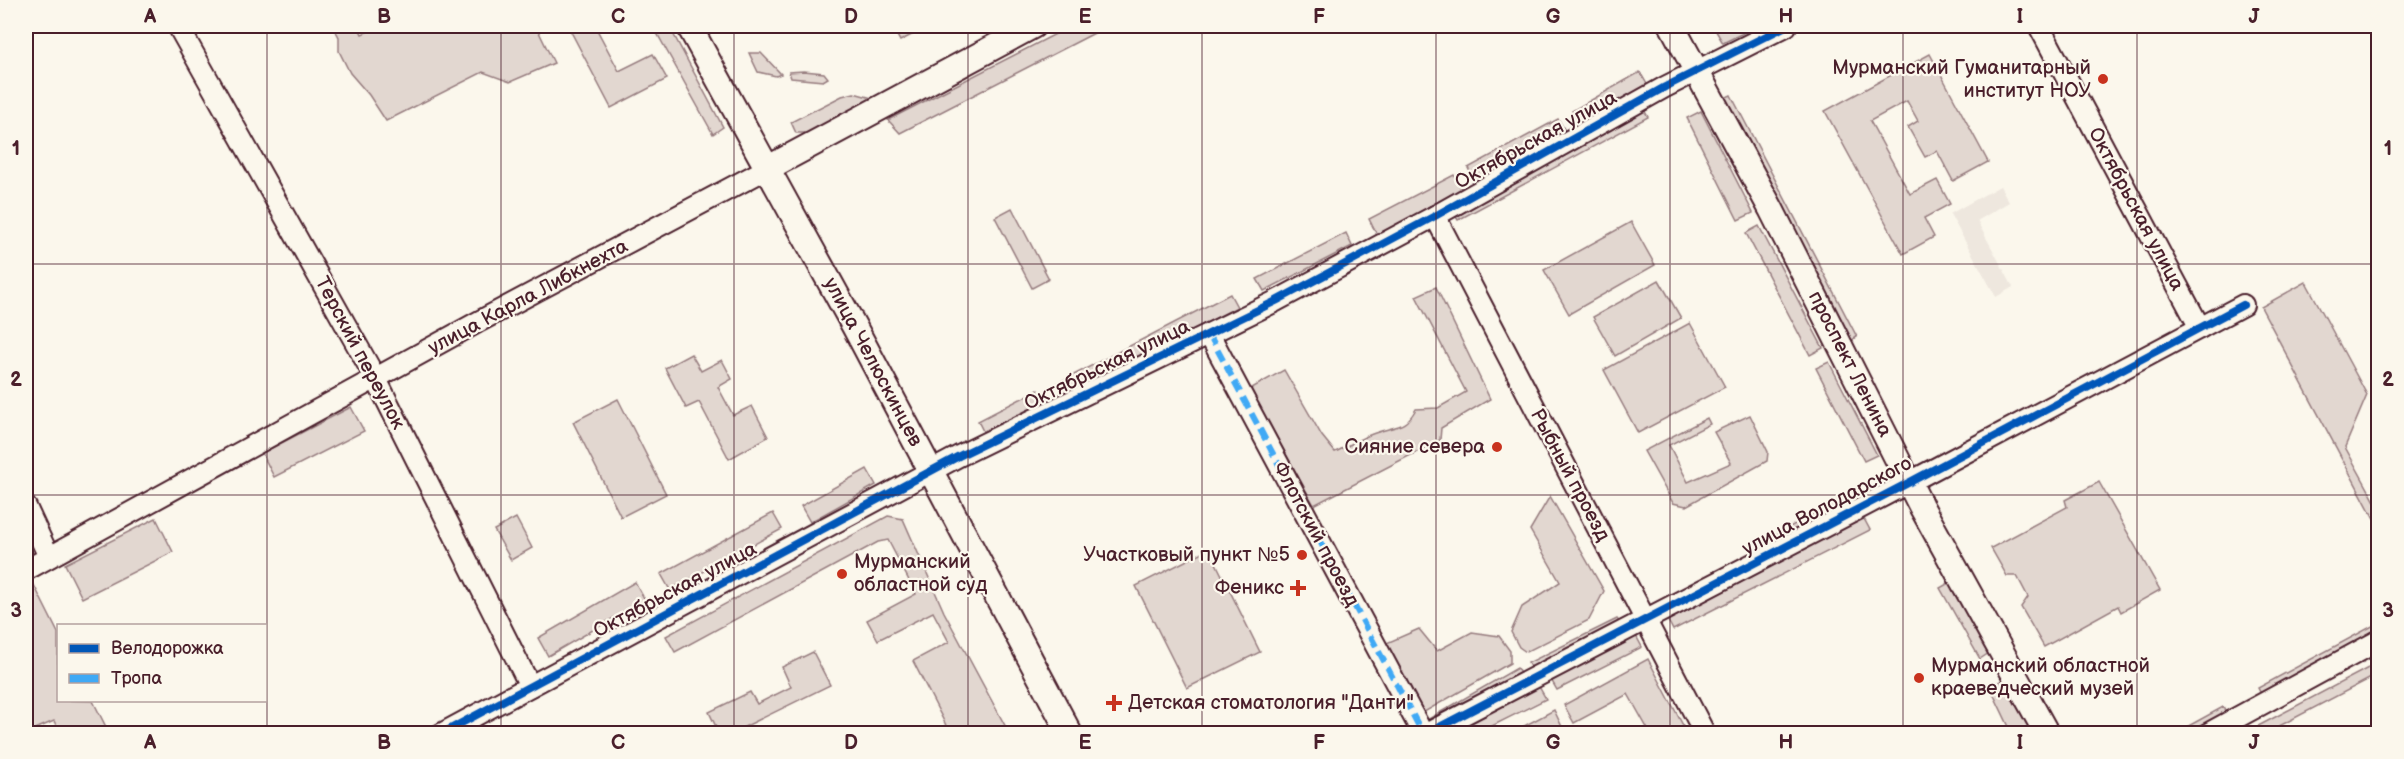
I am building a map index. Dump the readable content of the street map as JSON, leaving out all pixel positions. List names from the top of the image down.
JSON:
{
  "streets": {
    "main road": ["улица Карла Либкнехта", "улица Челюскинцев", "проспект Ленина"],
    "street": [
      "Октябрьская улица",
      "Терский переулок",
      "Рыбный проезд",
      "улица Володарского",
      "Флотский проезд"
    ]
  },
  "crossings": [
    ["Октябрьская улица", "Терский переулок"],
    ["Октябрьская улица", "улица Челюскинцев"],
    ["Октябрьская улица", "проспект Ленина"],
    ["Октябрьская улица", "Рыбный проезд"],
    ["Октябрьская улица", "улица Володарского"],
    ["Октябрьская улица", "Флотский проезд"],
    ["улица Карла Либкнехта", "Терский переулок"],
    ["улица Карла Либкнехта", "улица Челюскинцев"],
    ["проспект Ленина", "улица Володарского"],
    ["Рыбный проезд", "улица Володарского"],
    ["улица Володарского", "Флотский проезд"]
  ],
  "places": {
    "other": [
      "Мурманский Гуманитарный институт НОУ",
      "Сияние севера",
      "Участковый пункт №5",
      "Мурманский областной суд",
      "Мурманский областной краеведческий музей"
    ],
    "health": ["Феникс", "Детская стоматология \"Данти\""]
  },
  "legend": ["Велодорожка", "Тропа"],
  "grid": {
    "columns": [
      "A",
      "B",
      "C",
      "D",
      "E",
      "F",
      "G",
      "H",
      "I",
      "J"
    ],
    "rows": ["1", "2", "3"]
  }
}
